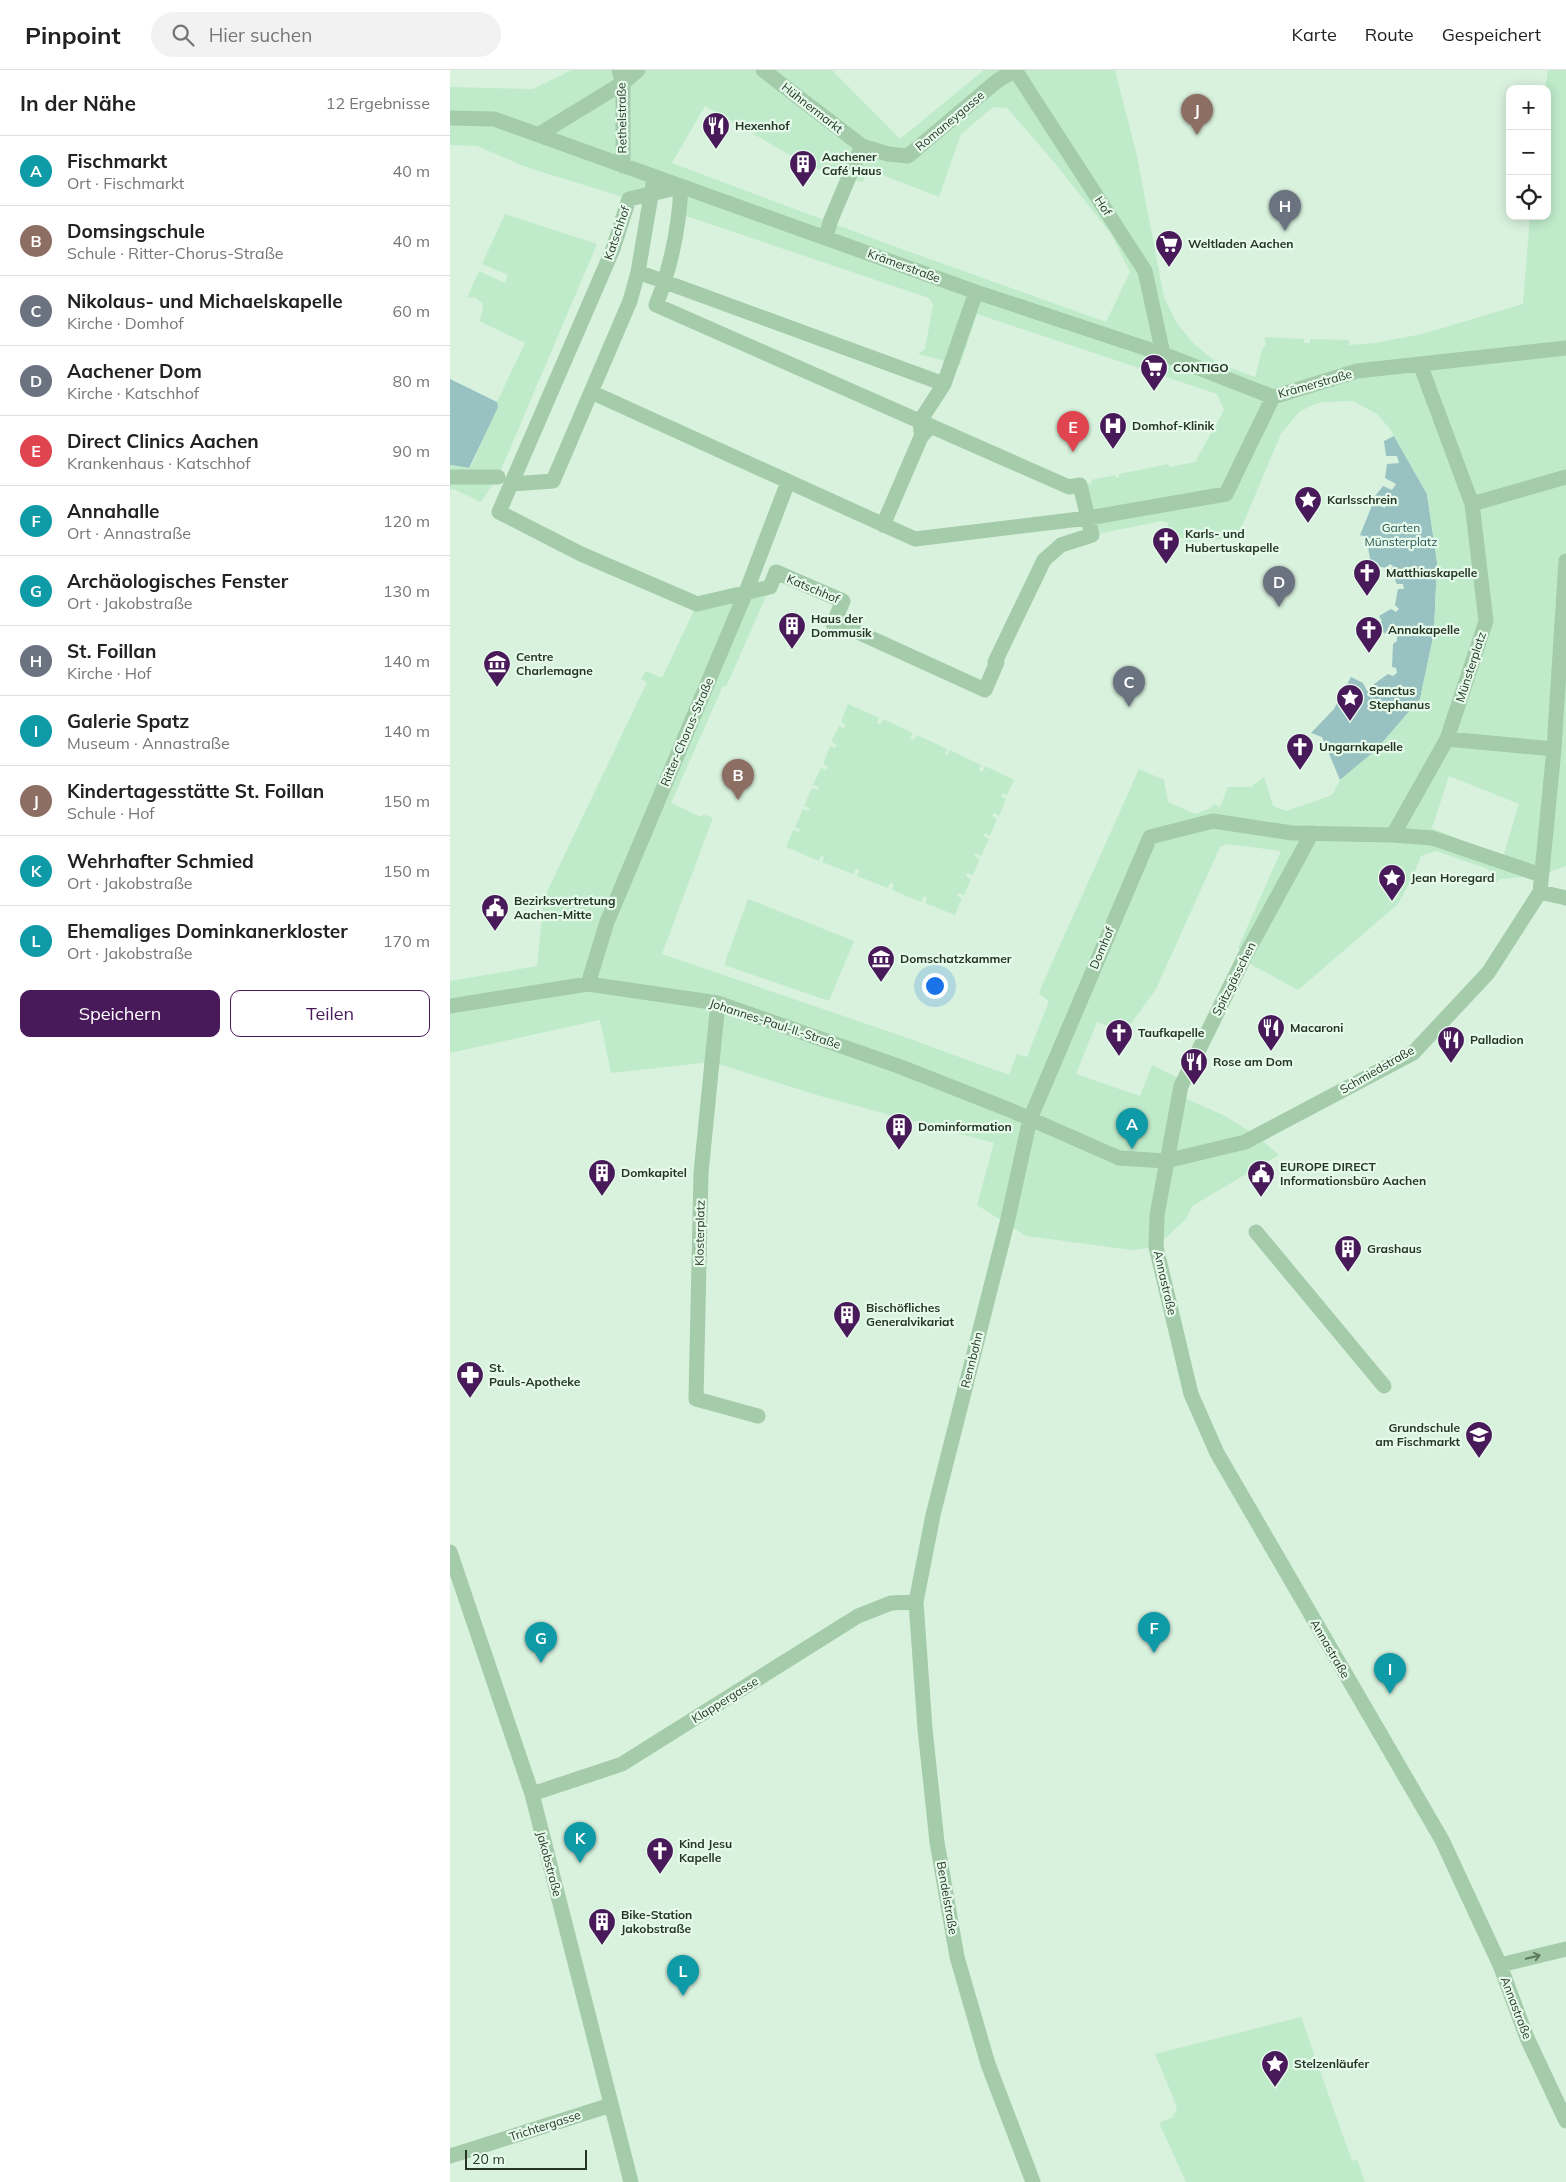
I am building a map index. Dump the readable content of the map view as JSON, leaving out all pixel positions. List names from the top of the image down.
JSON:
{
  "streets": {
    "street": [
      "Hühnermarkt",
      "Rethelstraße",
      "Romaneygasse",
      "Hof",
      "Katschhof",
      "Krämerstraße",
      "Münsterplatz",
      "Ritter-Chorus-Straße",
      "Domhof",
      "Spitzgässchen",
      "Johannes-Paul-II.-Straße",
      "Schmiedstraße",
      "Klosterplatz",
      "Annastraße",
      "Rennbahn",
      "Klappergasse",
      "Jakobstraße",
      "Bendelstraße",
      "Trichtergasse"
    ]
  },
  "crossings": [
    ["Hühnermarkt", "Romaneygasse"],
    ["Rethelstraße", "Krämerstraße"],
    ["Romaneygasse", "Hof"],
    ["Hof", "Krämerstraße"],
    ["Katschhof", "Krämerstraße"],
    ["Katschhof", "Ritter-Chorus-Straße"],
    ["Krämerstraße", "Münsterplatz"],
    ["Ritter-Chorus-Straße", "Johannes-Paul-II.-Straße"],
    ["Domhof", "Spitzgässchen"],
    ["Domhof", "Johannes-Paul-II.-Straße"],
    ["Domhof", "Schmiedstraße"],
    ["Domhof", "Rennbahn"],
    ["Spitzgässchen", "Schmiedstraße"],
    ["Spitzgässchen", "Annastraße"],
    ["Johannes-Paul-II.-Straße", "Schmiedstraße"],
    ["Johannes-Paul-II.-Straße", "Klosterplatz"],
    ["Johannes-Paul-II.-Straße", "Rennbahn"],
    ["Schmiedstraße", "Annastraße"],
    ["Schmiedstraße", "Rennbahn"],
    ["Rennbahn", "Klappergasse"],
    ["Rennbahn", "Bendelstraße"],
    ["Klappergasse", "Jakobstraße"],
    ["Klappergasse", "Bendelstraße"],
    ["Jakobstraße", "Trichtergasse"]
  ],
  "parks": ["Garten Münsterplatz"],
  "places": {
    "restaurant": [
      "Hexenhof",
      "Macaroni",
      "Palladion",
      "Rose am Dom"
    ],
    "building": [
      "Aachener Café Haus",
      "Haus der Dommusik",
      "Dominformation",
      "Domkapitel",
      "Grashaus",
      "Bischöfliches Generalvikariat",
      "Bike-Station Jakobstraße"
    ],
    "supermarket": ["Weltladen Aachen", "CONTIGO"],
    "hospital": ["Domhof-Klinik"],
    "place": [
      "Karlsschrein",
      "Sanctus Stephanus",
      "Jean Horegard",
      "Stelzenläufer"
    ],
    "church": [
      "Karls- und Hubertuskapelle",
      "Matthiaskapelle",
      "Annakapelle",
      "Ungarnkapelle",
      "Taufkapelle",
      "Kind Jesu Kapelle"
    ],
    "museum": ["Centre Charlemagne", "Domschatzkammer"],
    "public building": ["Bezirksvertretung Aachen-Mitte", "EUROPE DIRECT Informationsbüro Aachen"],
    "pharmacy": ["St. Pauls-Apotheke"],
    "school or university": ["Grundschule am Fischmarkt"]
  },
  "scale_bar": "20 m",
  "page": {
    "header": "Pinpoint",
    "search": "Hier suchen",
    "nav": ["Karte", "Route", "Gespeichert"],
    "heading": ["In der Nähe", "12 Ergebnisse"],
    "map_buttons": ["+", "−"],
    "pins": [
      "J",
      "H",
      "E",
      "D",
      "C",
      "B",
      "A",
      "F",
      "G",
      "I",
      "K",
      "L"
    ],
    "list": [
      {
        "mark": "A",
        "name": "Fischmarkt",
        "note": "Ort · Fischmarkt",
        "value": "40 m"
      },
      {
        "mark": "B",
        "name": "Domsingschule",
        "note": "Schule · Ritter-Chorus-Straße",
        "value": "40 m"
      },
      {
        "mark": "C",
        "name": "Nikolaus- und Michaelskapelle",
        "note": "Kirche · Domhof",
        "value": "60 m"
      },
      {
        "mark": "D",
        "name": "Aachener Dom",
        "note": "Kirche · Katschhof",
        "value": "80 m"
      },
      {
        "mark": "E",
        "name": "Direct Clinics Aachen",
        "note": "Krankenhaus · Katschhof",
        "value": "90 m"
      },
      {
        "mark": "F",
        "name": "Annahalle",
        "note": "Ort · Annastraße",
        "value": "120 m"
      },
      {
        "mark": "G",
        "name": "Archäologisches Fenster",
        "note": "Ort · Jakobstraße",
        "value": "130 m"
      },
      {
        "mark": "H",
        "name": "St. Foillan",
        "note": "Kirche · Hof",
        "value": "140 m"
      },
      {
        "mark": "I",
        "name": "Galerie Spatz",
        "note": "Museum · Annastraße",
        "value": "140 m"
      },
      {
        "mark": "J",
        "name": "Kindertagesstätte St. Foillan",
        "note": "Schule · Hof",
        "value": "150 m"
      },
      {
        "mark": "K",
        "name": "Wehrhafter Schmied",
        "note": "Ort · Jakobstraße",
        "value": "150 m"
      },
      {
        "mark": "L",
        "name": "Ehemaliges Dominkanerkloster",
        "note": "Ort · Jakobstraße",
        "value": "170 m"
      }
    ],
    "buttons": ["Speichern", "Teilen"],
    "scale": "20 m"
  }
}
